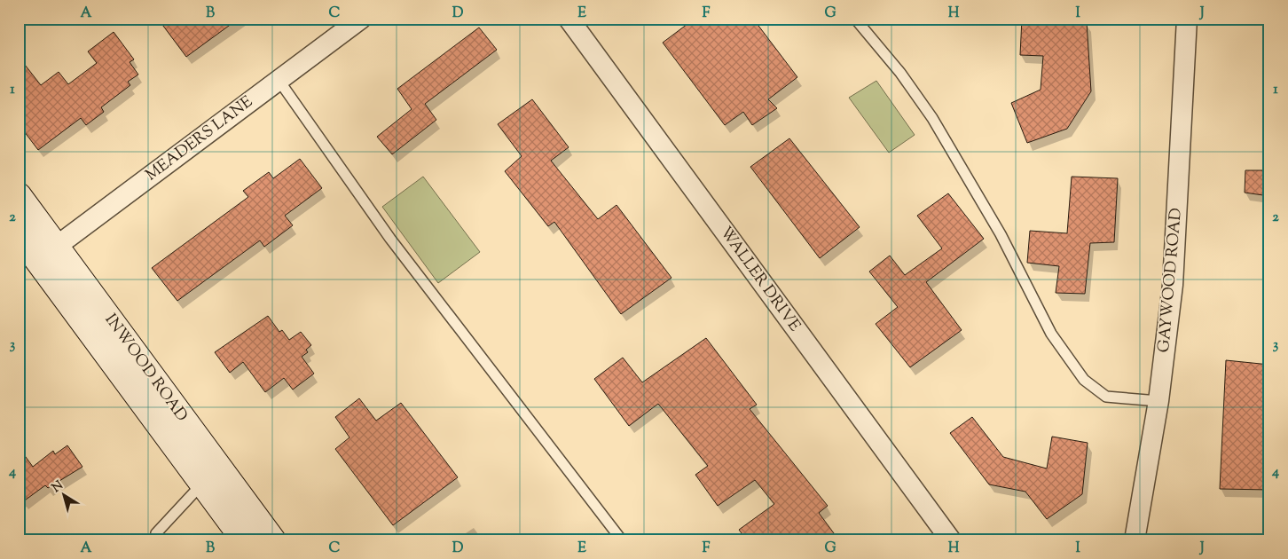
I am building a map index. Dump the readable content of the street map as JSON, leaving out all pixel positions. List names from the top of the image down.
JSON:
{
  "streets": {
    "main road": ["INWOOD ROAD"],
    "street": ["MEADERS LANE", "WALLER DRIVE", "GAYWOOD ROAD"]
  },
  "crossings": [
    ["MEADERS LANE", "INWOOD ROAD"]
  ],
  "north": "top left",
  "grid": {
    "columns": [
      "A",
      "B",
      "C",
      "D",
      "E",
      "F",
      "G",
      "H",
      "I",
      "J"
    ],
    "rows": [
      "1",
      "2",
      "3",
      "4"
    ]
  }
}
